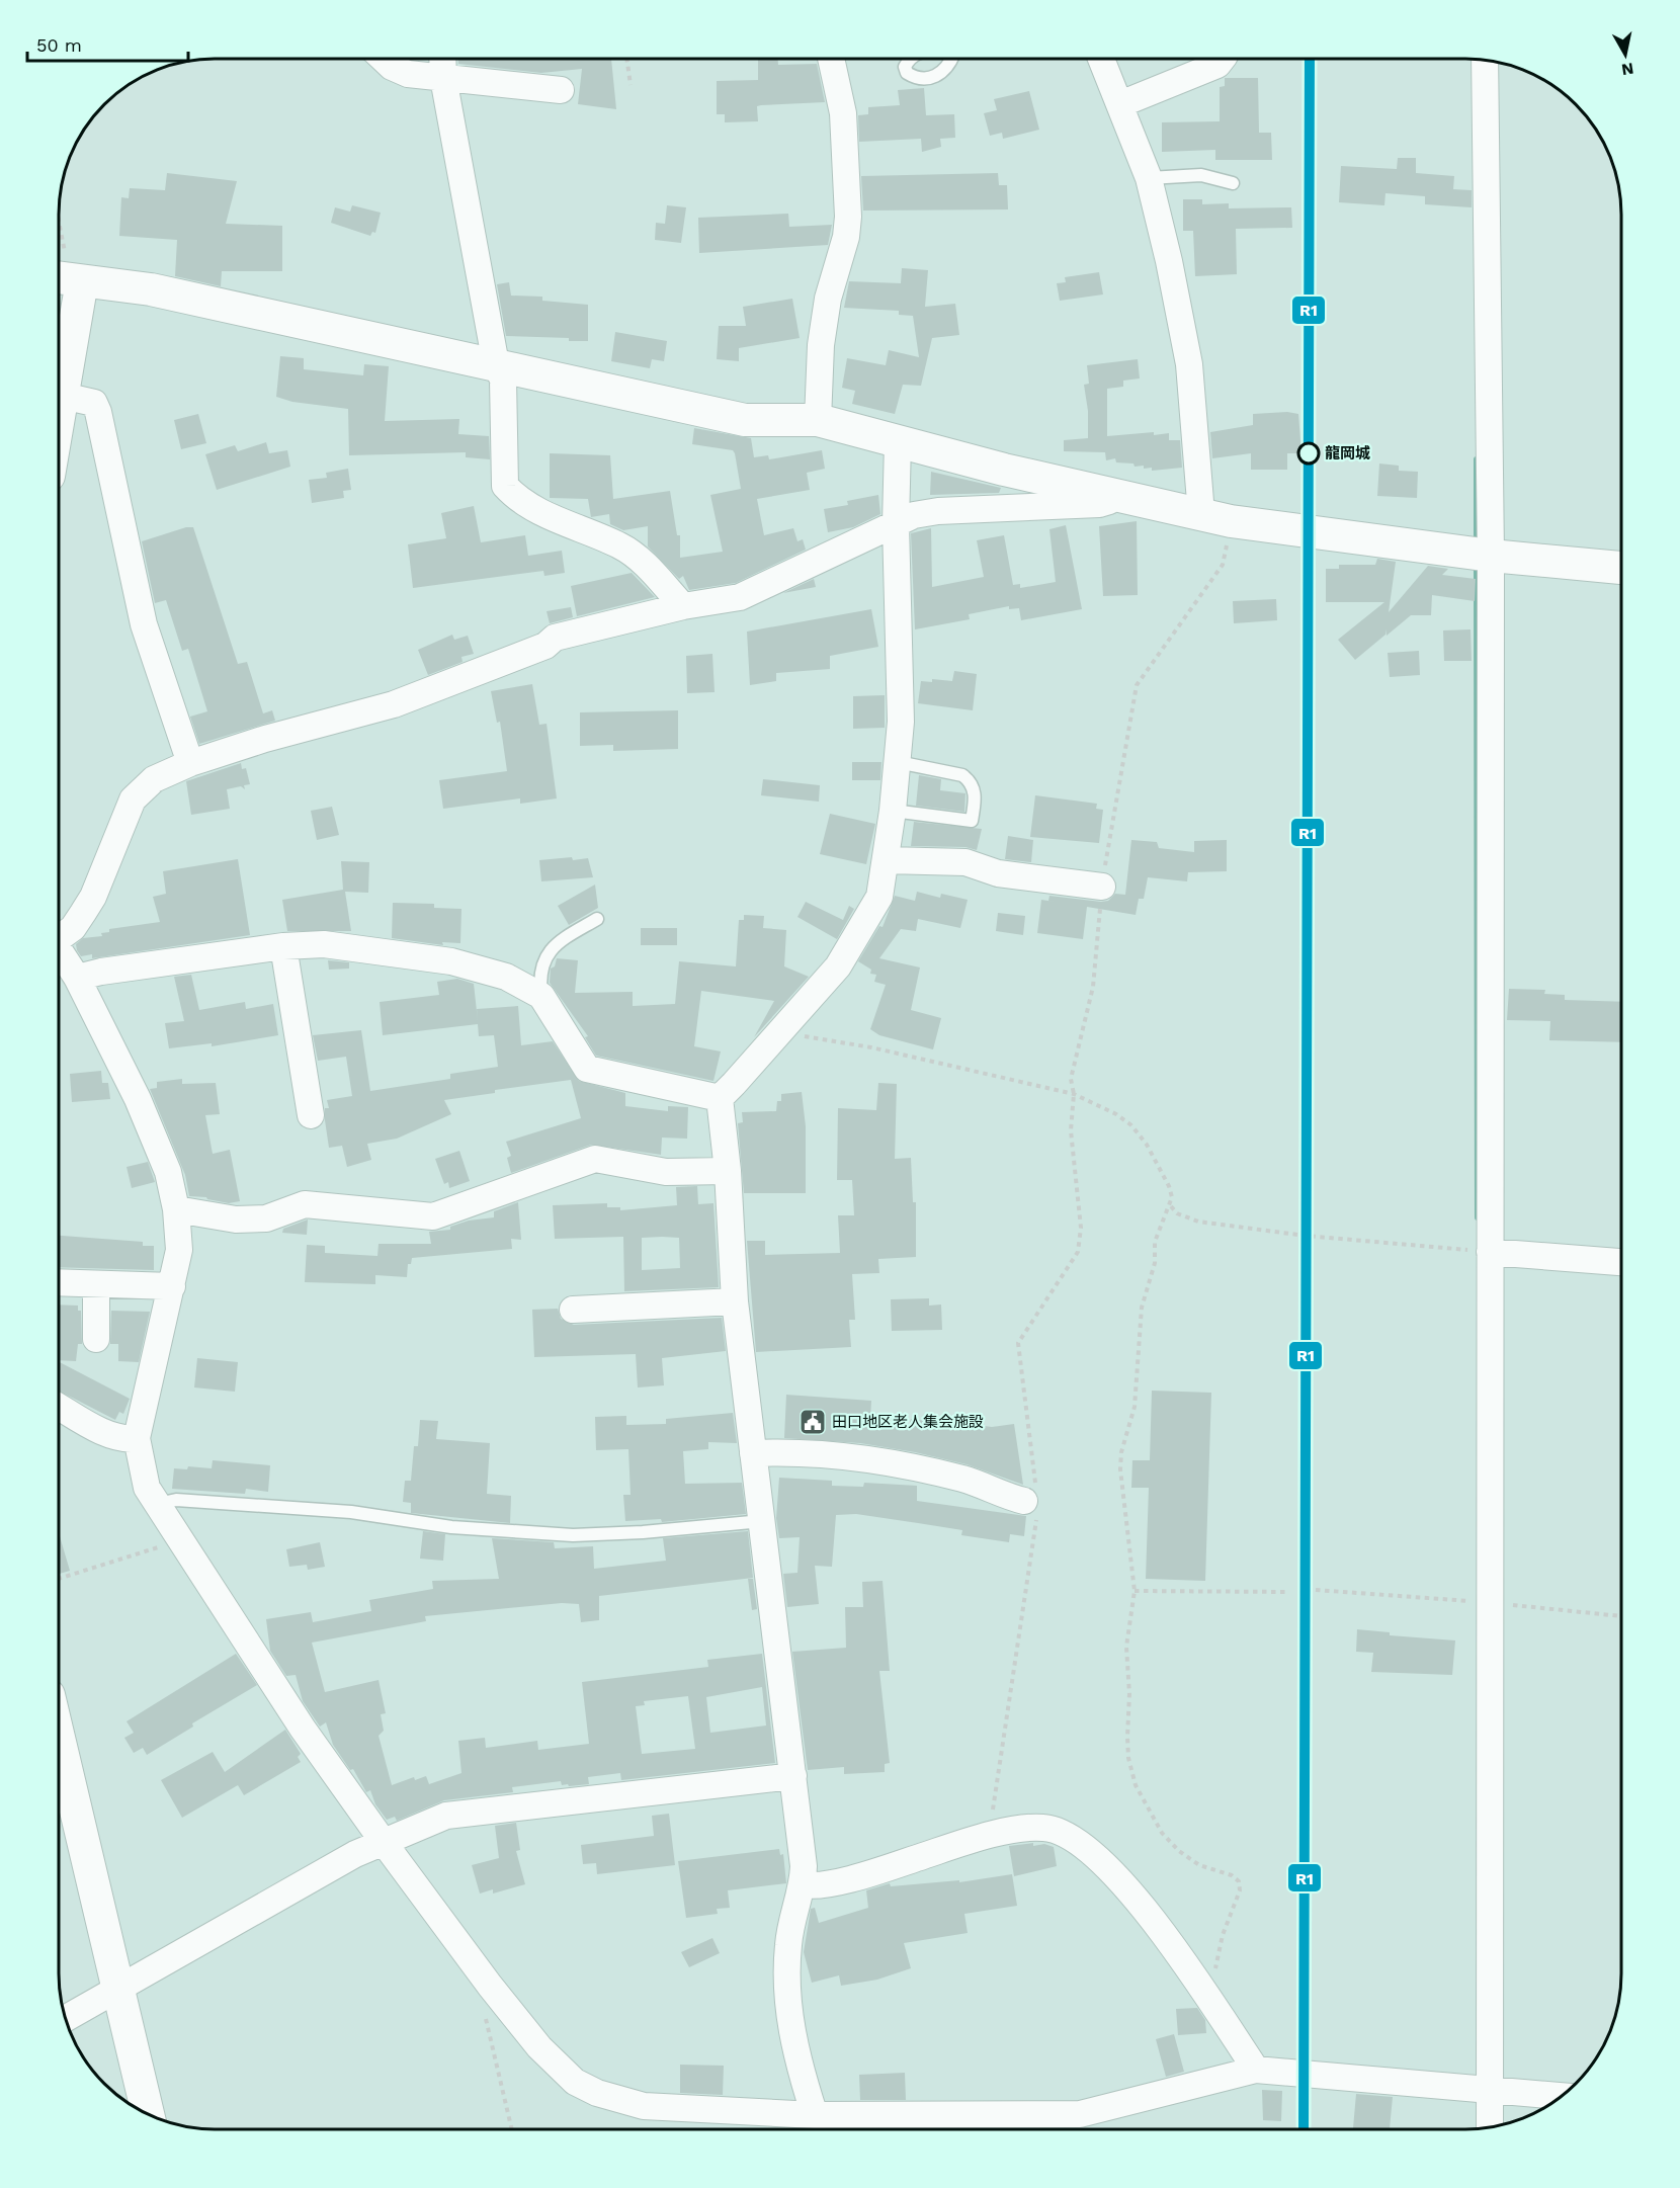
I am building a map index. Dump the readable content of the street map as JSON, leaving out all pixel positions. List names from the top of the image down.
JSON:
{
  "places": {
    "other": ["龍岡城"],
    "public building": ["田口地区老人集会施設"]
  },
  "lines": ["transit line R1"],
  "scale_bar": "50 m",
  "north": "bottom"
}
